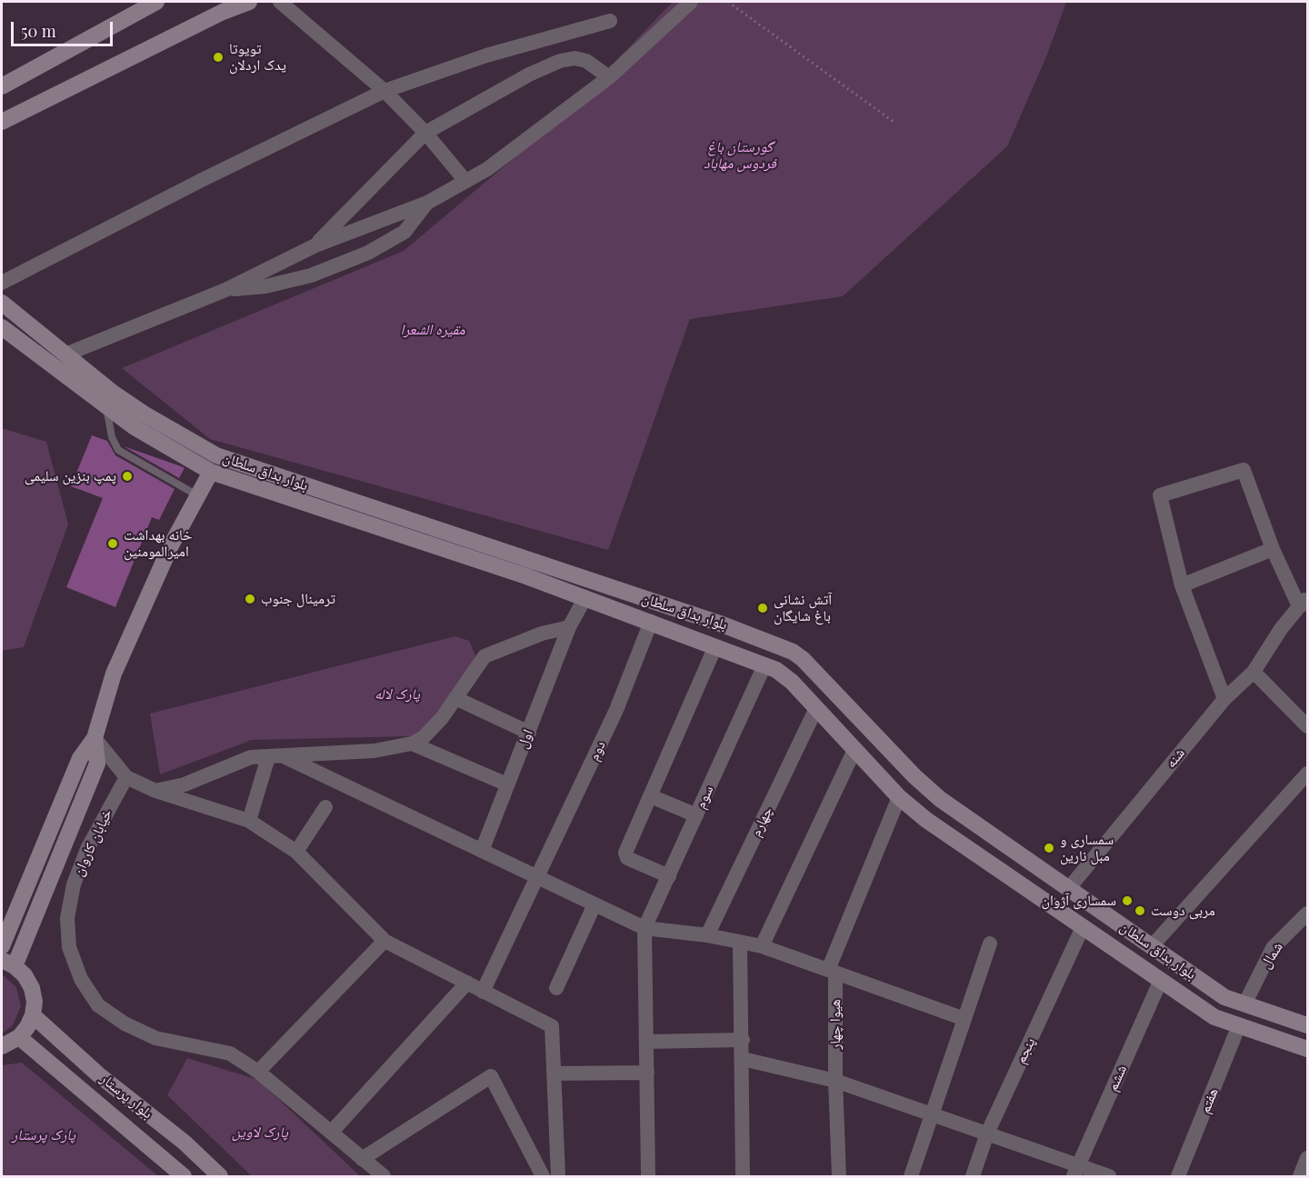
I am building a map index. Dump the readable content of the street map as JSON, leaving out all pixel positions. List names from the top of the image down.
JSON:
{
  "streets": {
    "main road": ["بلوار بداق سلطان", "بلوار پرستار"],
    "street": [
      "اول",
      "دوم",
      "شنه",
      "سوم",
      "چهارم",
      "خیابان کاروان",
      "شمال",
      "هیوا چهار",
      "پنجم",
      "ششم",
      "هفتم"
    ]
  },
  "crossings": [
    ["بلوار بداق سلطان", "اول"],
    ["بلوار بداق سلطان", "دوم"],
    ["بلوار بداق سلطان", "شنه"],
    ["بلوار بداق سلطان", "سوم"],
    ["بلوار بداق سلطان", "چهارم"],
    ["بلوار بداق سلطان", "شمال"],
    ["بلوار بداق سلطان", "پنجم"],
    ["بلوار بداق سلطان", "ششم"],
    ["بلوار بداق سلطان", "هفتم"]
  ],
  "parks": [
    "گورستان باغ فردوس مهاباد",
    "مقیره الشعرا",
    "پارک لاله",
    "پارک لاوین",
    "پارک پرستار"
  ],
  "places": [
    "تویوتا یدک اردلان",
    "پمپ بنزین سلیمی",
    "خانه بهداشت امیرالمومنین",
    "ترمینال جنوب",
    "آتش نشانی باغ شایگان",
    "سمساری و مبل نارین",
    "سمساری آژوان",
    "مربی دوست"
  ],
  "scale_bar": "50 m"
}
